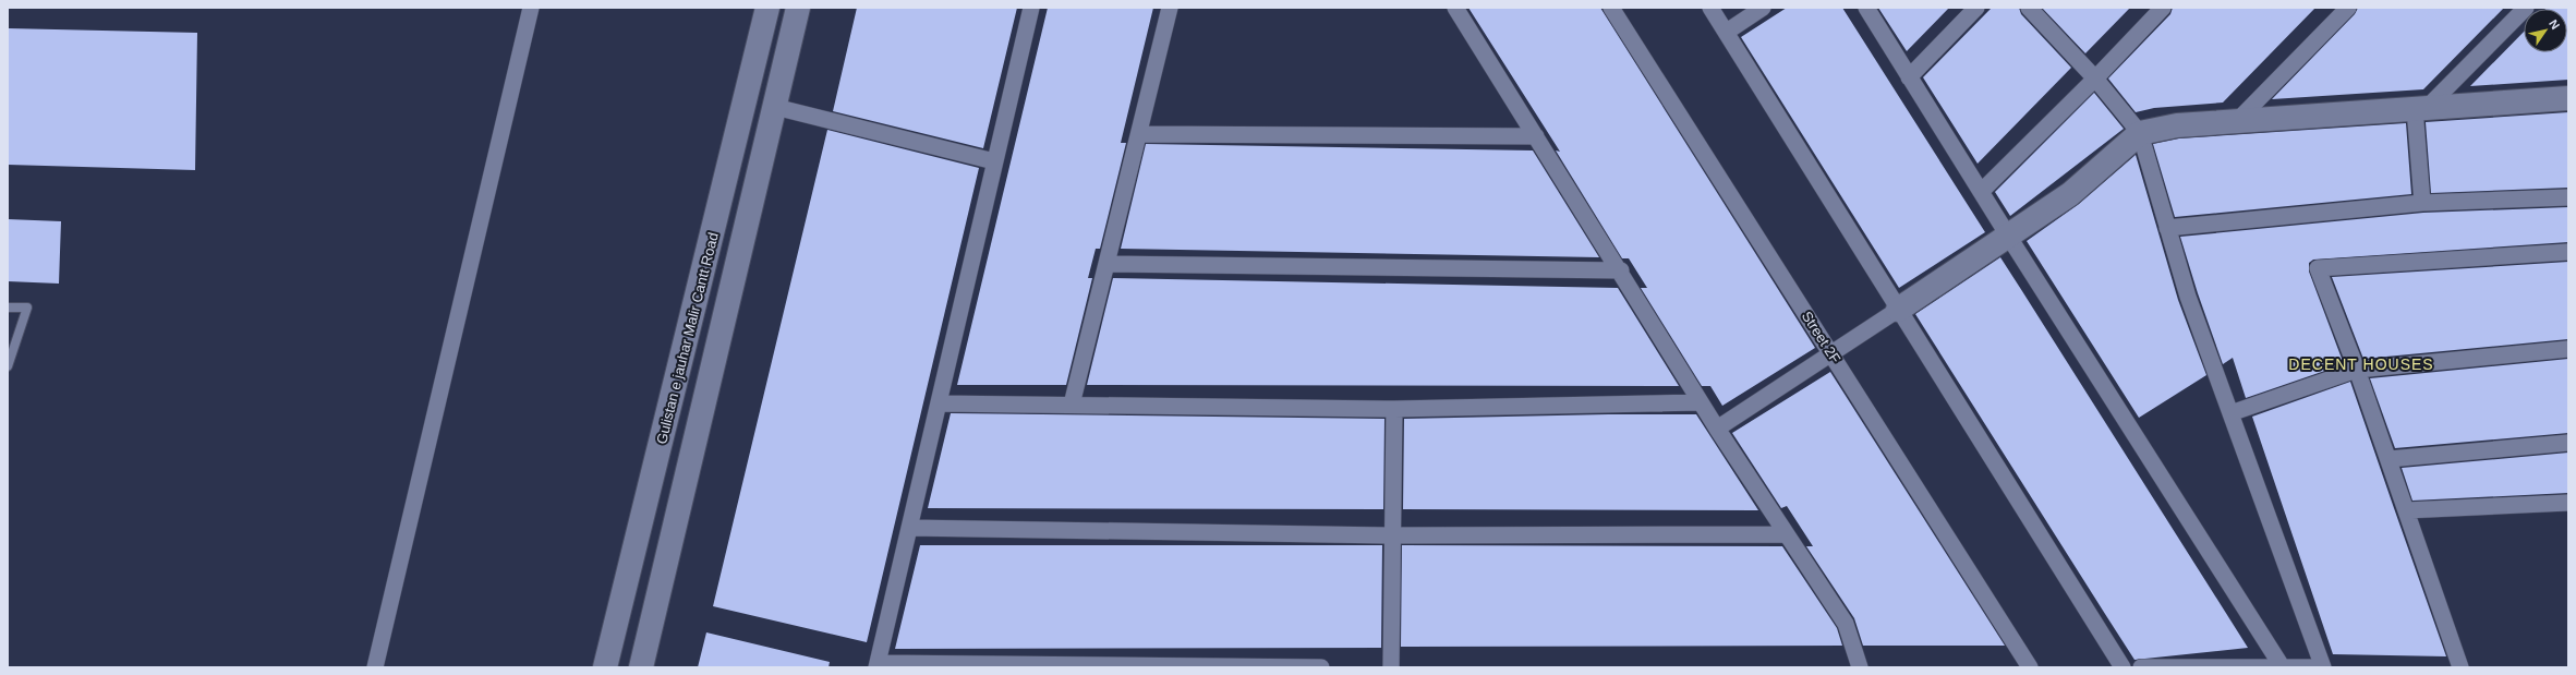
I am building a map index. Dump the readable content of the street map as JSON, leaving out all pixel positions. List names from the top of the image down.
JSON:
{
  "streets": {
    "main road": ["Gulistan e jauhar Malir Cantt Road"],
    "street": ["Street 2F"]
  },
  "districts": ["DECENT HOUSES"],
  "north": "top right"
}
